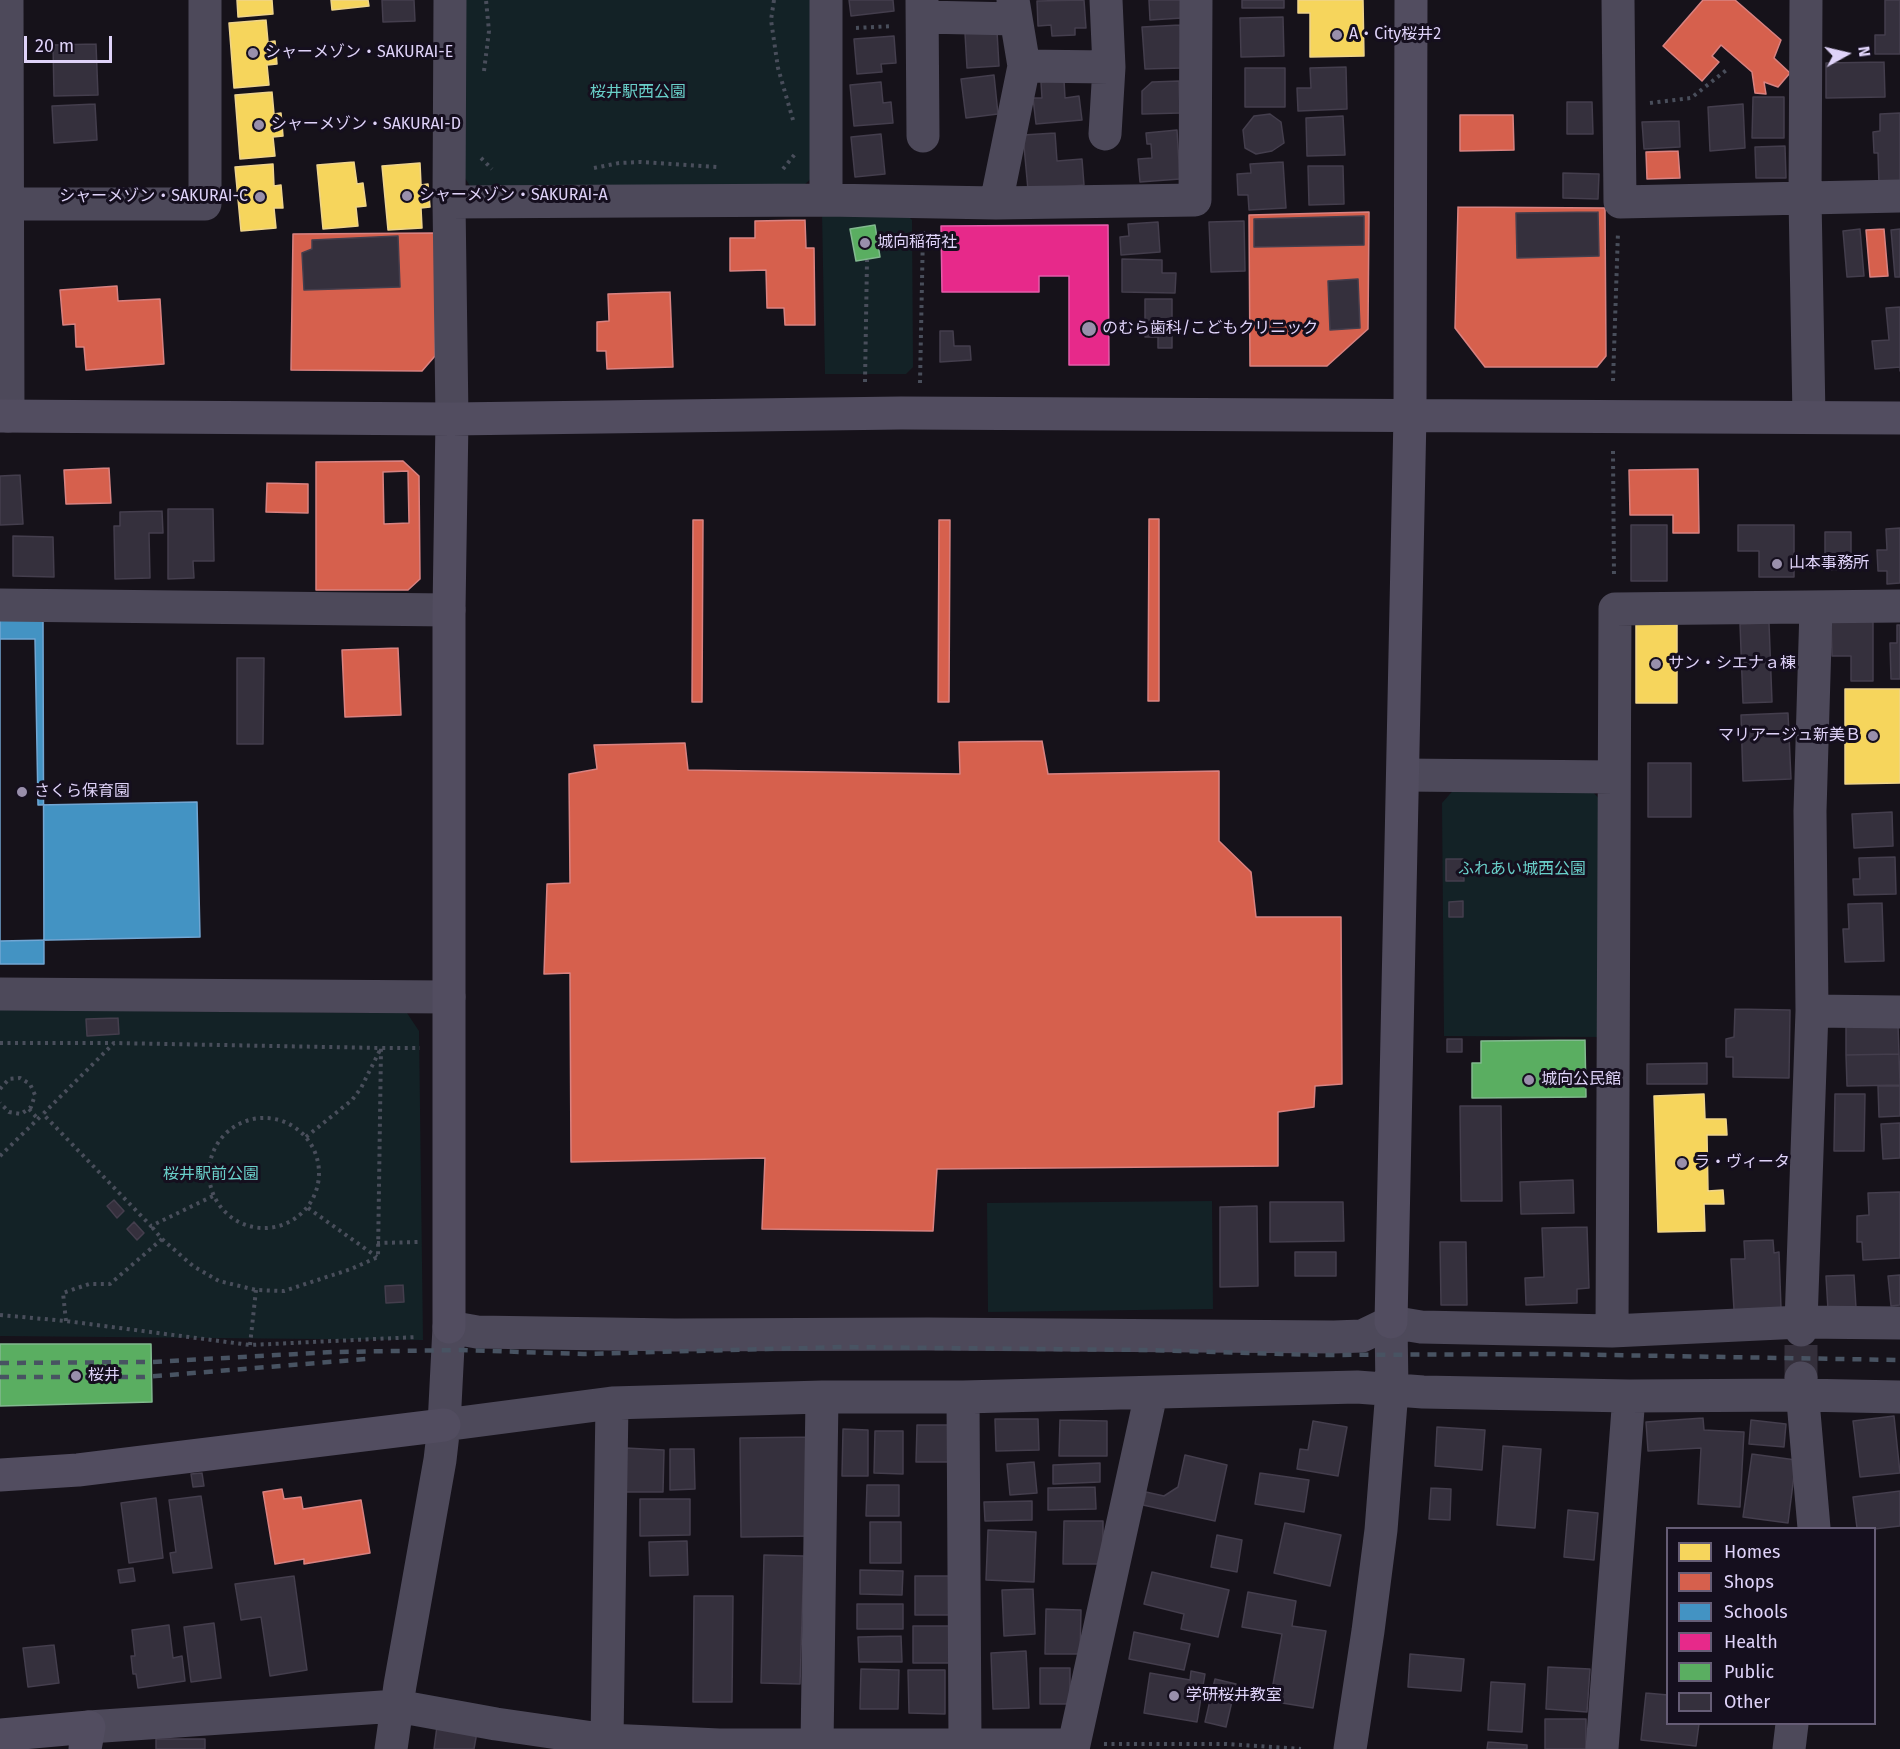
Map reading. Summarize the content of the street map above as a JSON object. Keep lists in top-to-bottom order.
{
  "parks": ["桜井駅西公園", "ふれあい城西公園", "桜井駅前公園"],
  "places": [
    "A・City桜井2",
    "シャーメゾン・SAKURAI-E",
    "シャーメゾン・SAKURAI-D",
    "シャーメゾン・SAKURAI-A",
    "シャーメゾン・SAKURAI-C",
    "城向稲荷社",
    "のむら歯科/こどもクリニック",
    "山本事務所",
    "サン・シエナａ棟",
    "マリアージュ新美Ｂ",
    "さくら保育園",
    "城向公民館",
    "ラ・ヴィータ",
    "桜井",
    "学研桜井教室"
  ],
  "legend": [
    "Homes",
    "Shops",
    "Schools",
    "Health",
    "Public",
    "Other"
  ],
  "scale_bar": "20 m",
  "north": "right"
}
